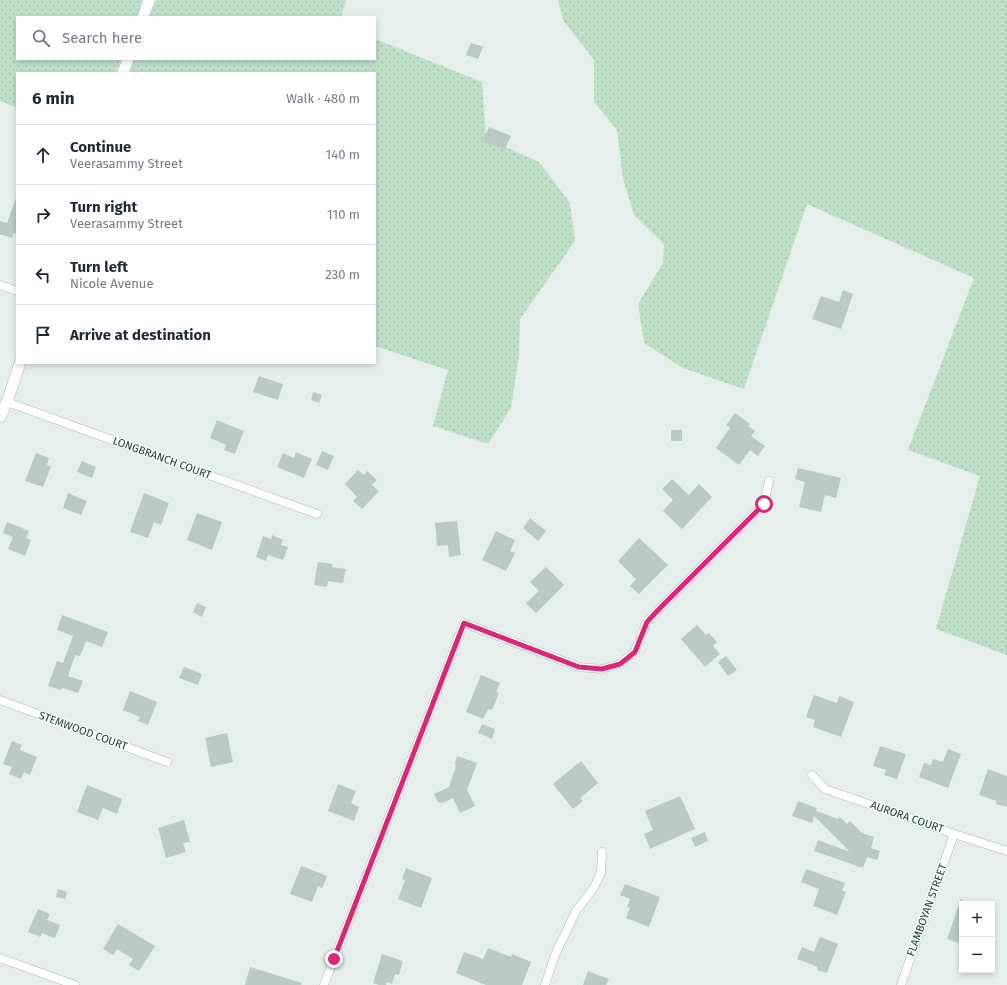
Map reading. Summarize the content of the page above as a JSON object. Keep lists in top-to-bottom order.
{
  "streets": {
    "street": [
      "LONGBRANCH COURT",
      "STEMWOOD COURT",
      "AURORA COURT",
      "FLAMBOYAN STREET"
    ]
  },
  "crossings": [
    ["AURORA COURT", "FLAMBOYAN STREET"]
  ],
  "page": {
    "search": "Search here",
    "heading": ["6 min", "Walk · 480 m"],
    "list": [
      ["Continue", "Veerasammy Street", "140 m"],
      ["Turn right", "Veerasammy Street", "110 m"],
      ["Turn left", "Nicole Avenue", "230 m"],
      "Arrive at destination"
    ],
    "map_buttons": ["+", "−"]
  }
}
